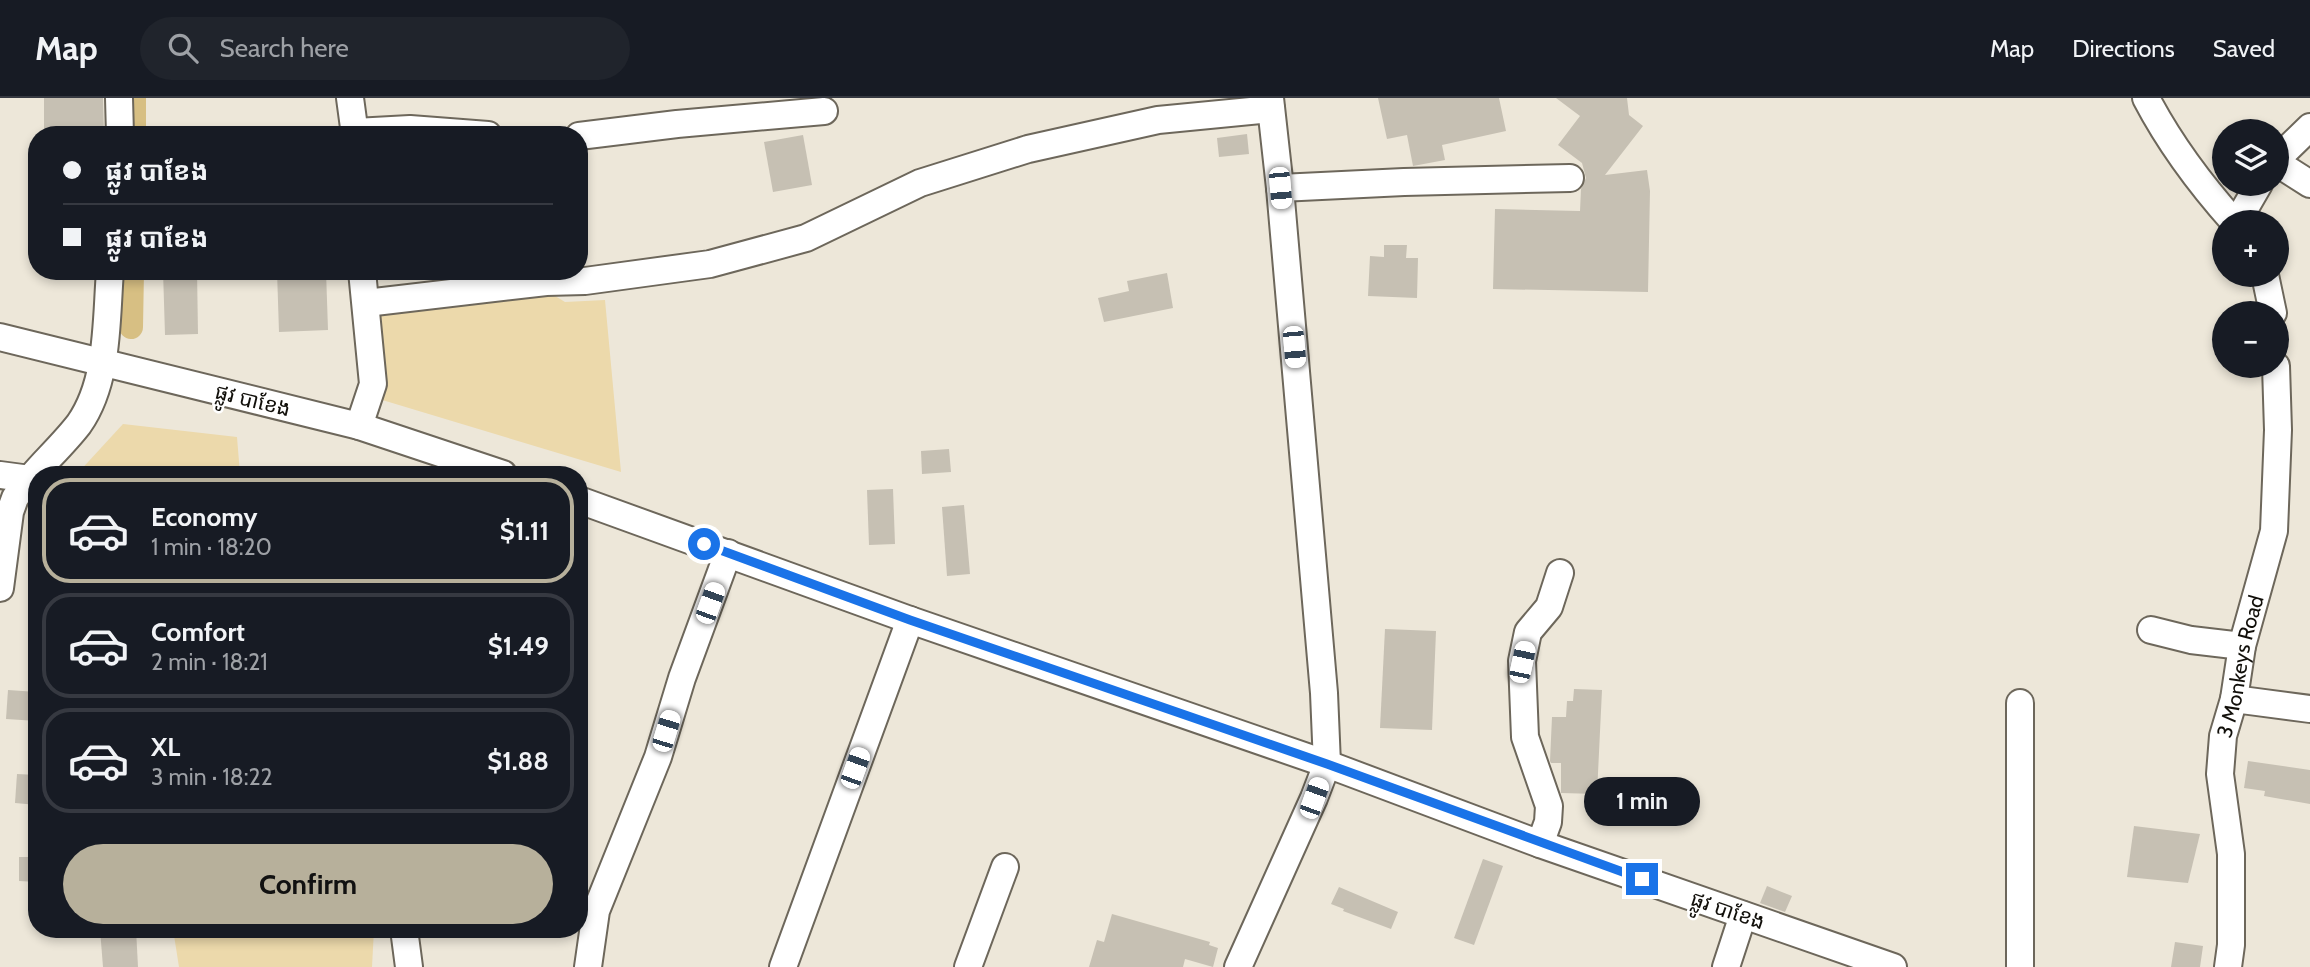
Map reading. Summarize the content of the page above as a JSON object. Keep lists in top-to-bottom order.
{
  "streets": {
    "street": ["ផ្លូវ បាខែង", "3 Monkeys Road"]
  },
  "page": {
    "header": "Map",
    "search": "Search here",
    "nav": ["Map", "Directions", "Saved"],
    "map_buttons": ["+", "−"],
    "banner": ["ផ្លូវ បាខែង", "ផ្លូវ បាខែង"],
    "list": [
      {
        "name": "Economy",
        "note": "1 min · 18:20",
        "value": "$1.11"
      },
      {
        "name": "Comfort",
        "note": "2 min · 18:21",
        "value": "$1.49"
      },
      {
        "name": "XL",
        "note": "3 min · 18:22",
        "value": "$1.88"
      }
    ],
    "bubble": "1 min",
    "buttons": "Confirm"
  }
}
